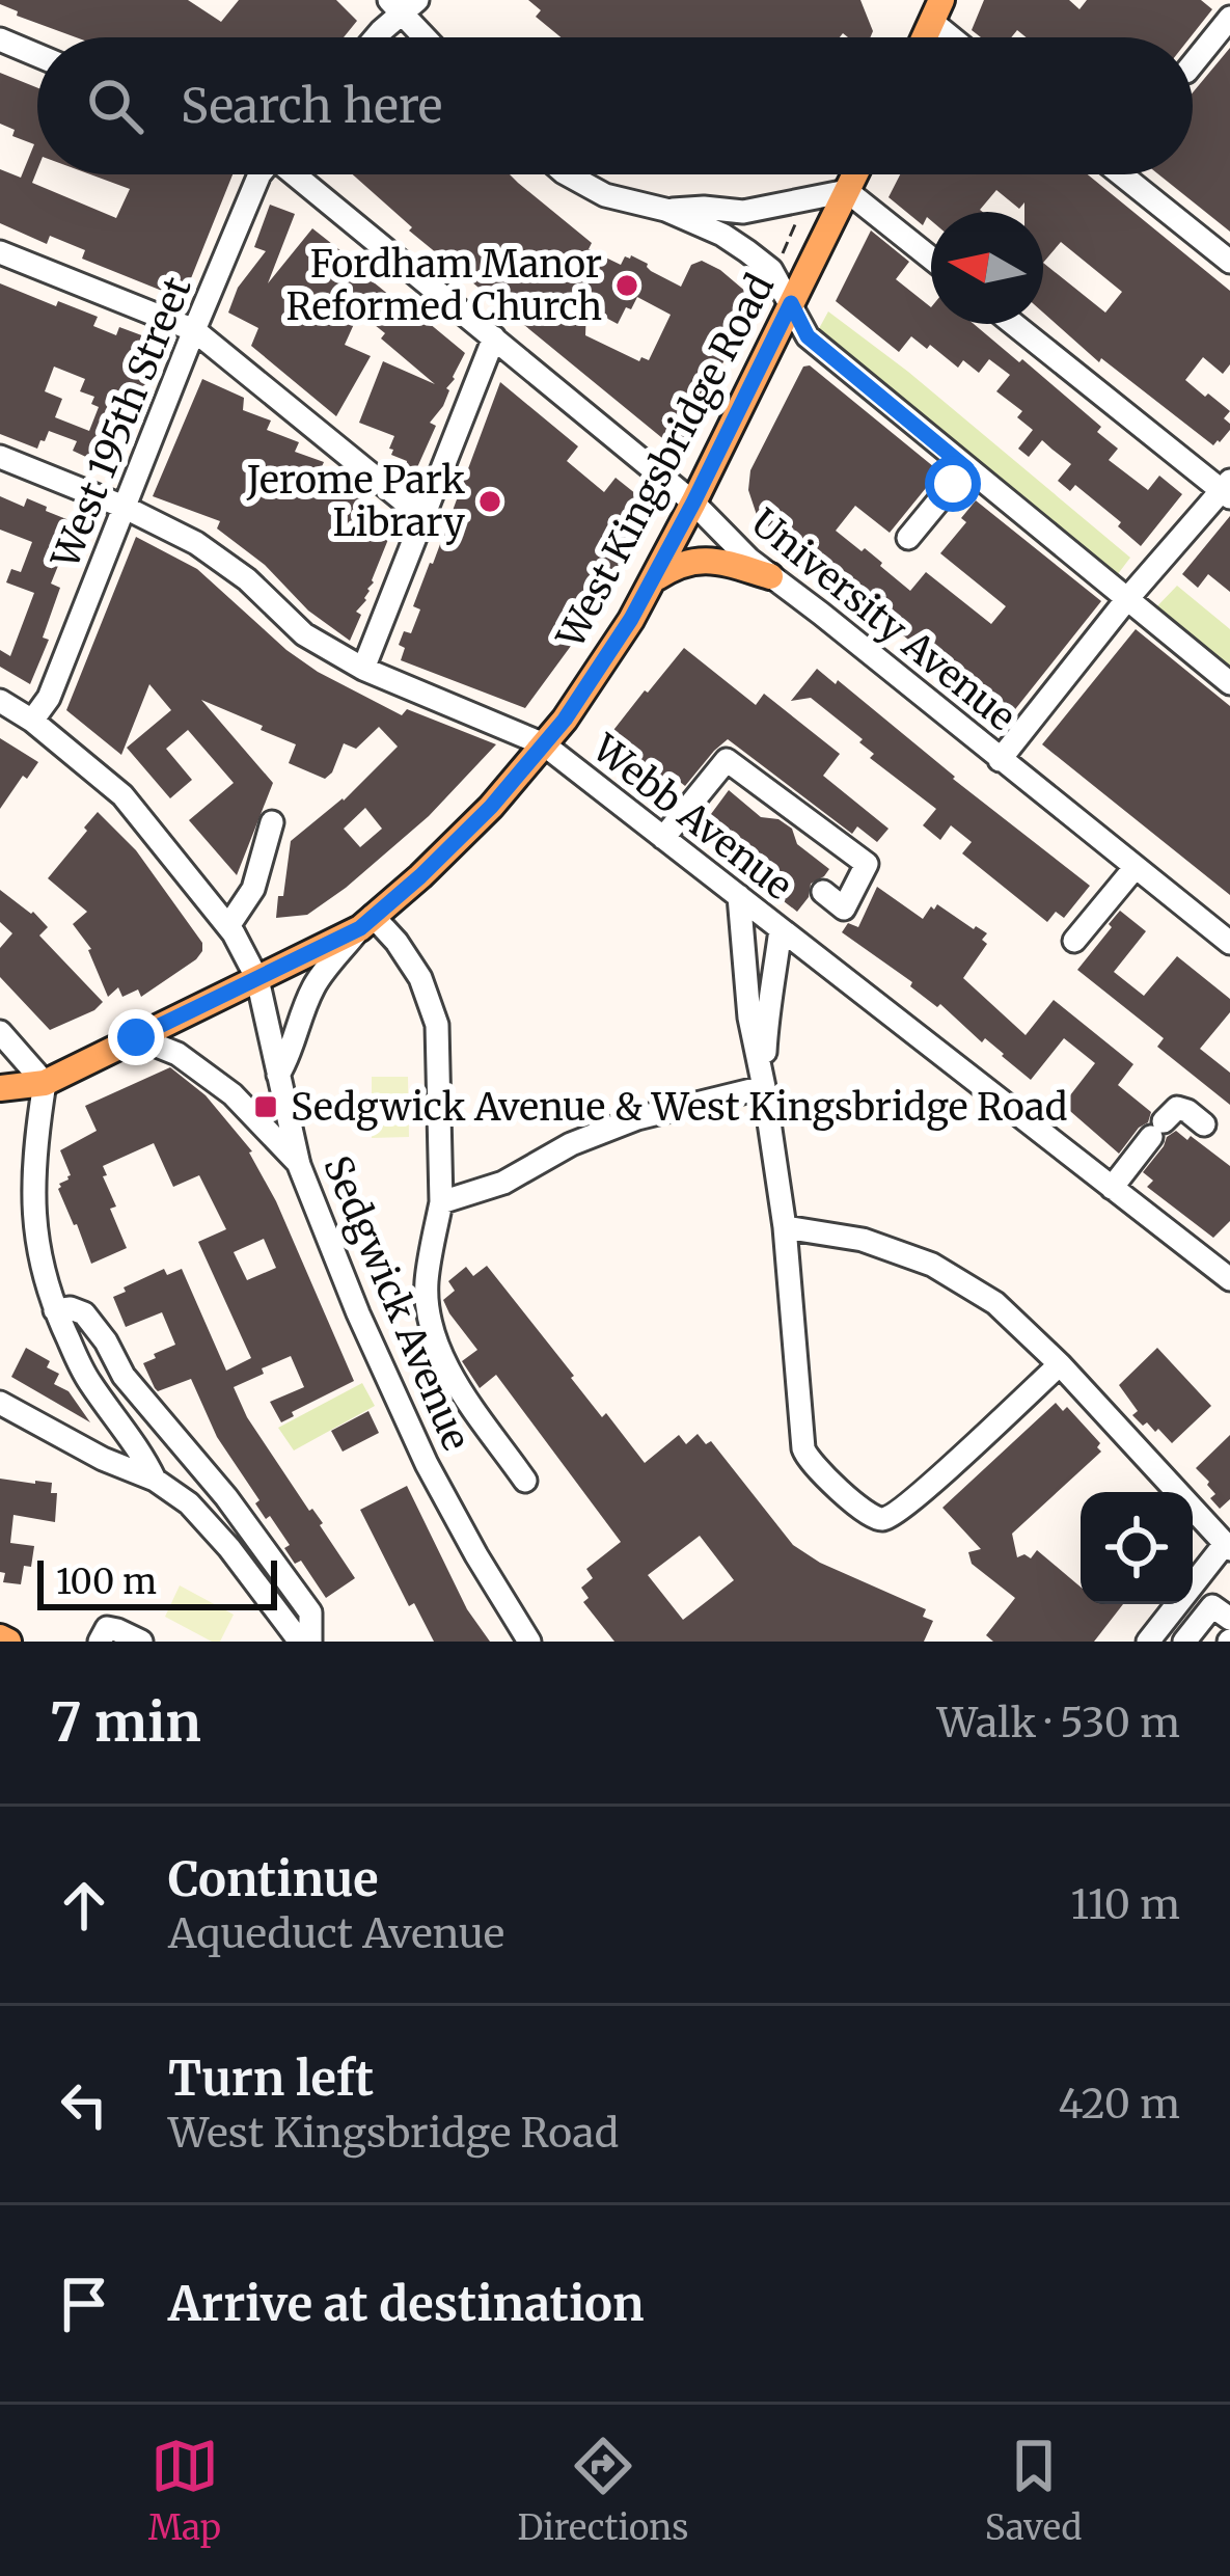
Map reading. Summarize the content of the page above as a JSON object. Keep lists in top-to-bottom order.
{
  "streets": {
    "main road": ["West Kingsbridge Road"],
    "street": [
      "West 195th Street",
      "University Avenue",
      "Webb Avenue",
      "Sedgwick Avenue"
    ]
  },
  "crossings": [
    ["West 195th Street", "Webb Avenue"],
    ["West 195th Street", "Sedgwick Avenue"],
    ["West Kingsbridge Road", "University Avenue"],
    ["West Kingsbridge Road", "Webb Avenue"],
    ["West Kingsbridge Road", "Sedgwick Avenue"]
  ],
  "places": {
    "other": ["Fordham Manor Reformed Church", "Jerome Park Library"],
    "transit": ["Sedgwick Avenue & West Kingsbridge Road"]
  },
  "scale_bar": "100 m",
  "north": "left",
  "page": {
    "search": "Search here",
    "scale": "100 m",
    "heading": ["7 min", "Walk · 530 m"],
    "list": [
      ["Continue", "Aqueduct Avenue", "110 m"],
      ["Turn left", "West Kingsbridge Road", "420 m"],
      "Arrive at destination"
    ],
    "nav": ["Map", "Directions", "Saved"]
  }
}
